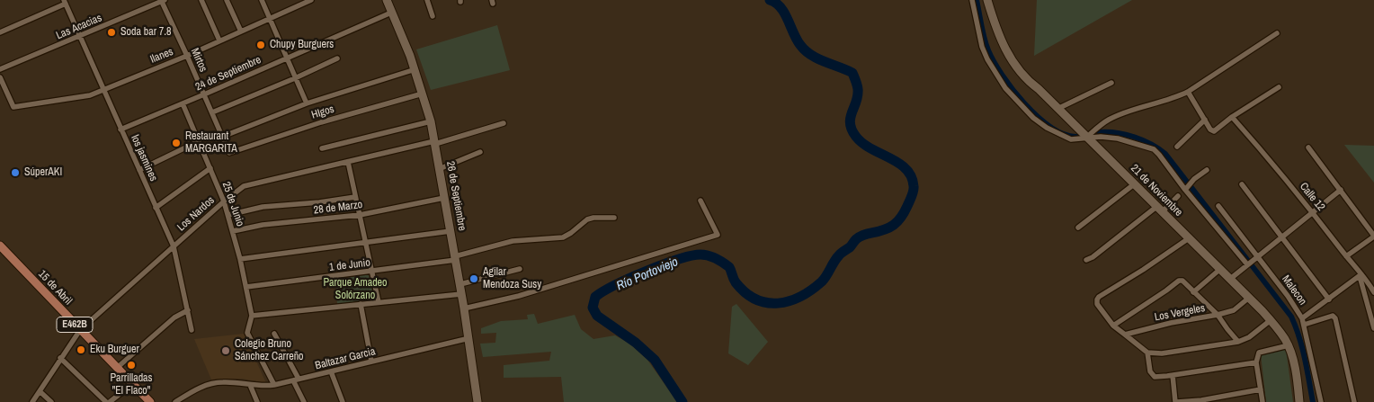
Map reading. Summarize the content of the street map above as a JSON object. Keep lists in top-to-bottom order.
{
  "streets": {
    "main road": ["15 de Abril", "E462B"],
    "street": [
      "Las Acacias",
      "Ilanes",
      "Mirtos",
      "24 de Septiembre",
      "HIgos",
      "los jasmines",
      "21 de Noviembre",
      "26 de Septiembre",
      "Calle 12",
      "25 de Junio",
      "28 de Marzo",
      "Los Nardos",
      "1 de Junio",
      "Malecon",
      "Los Vergeles",
      "Baltazar Garcia"
    ]
  },
  "crossings": [
    ["Las Acacias", "Mirtos"],
    ["Las Acacias", "los jasmines"],
    ["Ilanes", "Mirtos"],
    ["Ilanes", "los jasmines"],
    ["Mirtos", "24 de Septiembre"],
    ["Mirtos", "HIgos"],
    ["24 de Septiembre", "los jasmines"],
    ["24 de Septiembre", "26 de Septiembre"],
    ["24 de Septiembre", "25 de Junio"],
    ["HIgos", "26 de Septiembre"],
    ["los jasmines", "Los Nardos"],
    ["21 de Noviembre", "Los Vergeles"],
    ["26 de Septiembre", "28 de Marzo"],
    ["26 de Septiembre", "Los Nardos"],
    ["26 de Septiembre", "1 de Junio"],
    ["26 de Septiembre", "Baltazar Garcia"],
    ["25 de Junio", "28 de Marzo"],
    ["25 de Junio", "Los Nardos"],
    ["25 de Junio", "1 de Junio"],
    ["25 de Junio", "Baltazar Garcia"],
    ["Los Nardos", "15 de Abril"]
  ],
  "water": ["Río Portoviejo"],
  "parks": ["Parque Amadeo Solórzano"],
  "places": [
    "Soda bar 7.8",
    "Chupy Burguers",
    "Restaurant MARGARITA",
    "SúperAKI",
    "Agilar Mendoza Susy",
    "Eku Burguer",
    "Colegio Bruno Sánchez Carreño",
    "Parrilladas \"El Flaco\""
  ]
}
